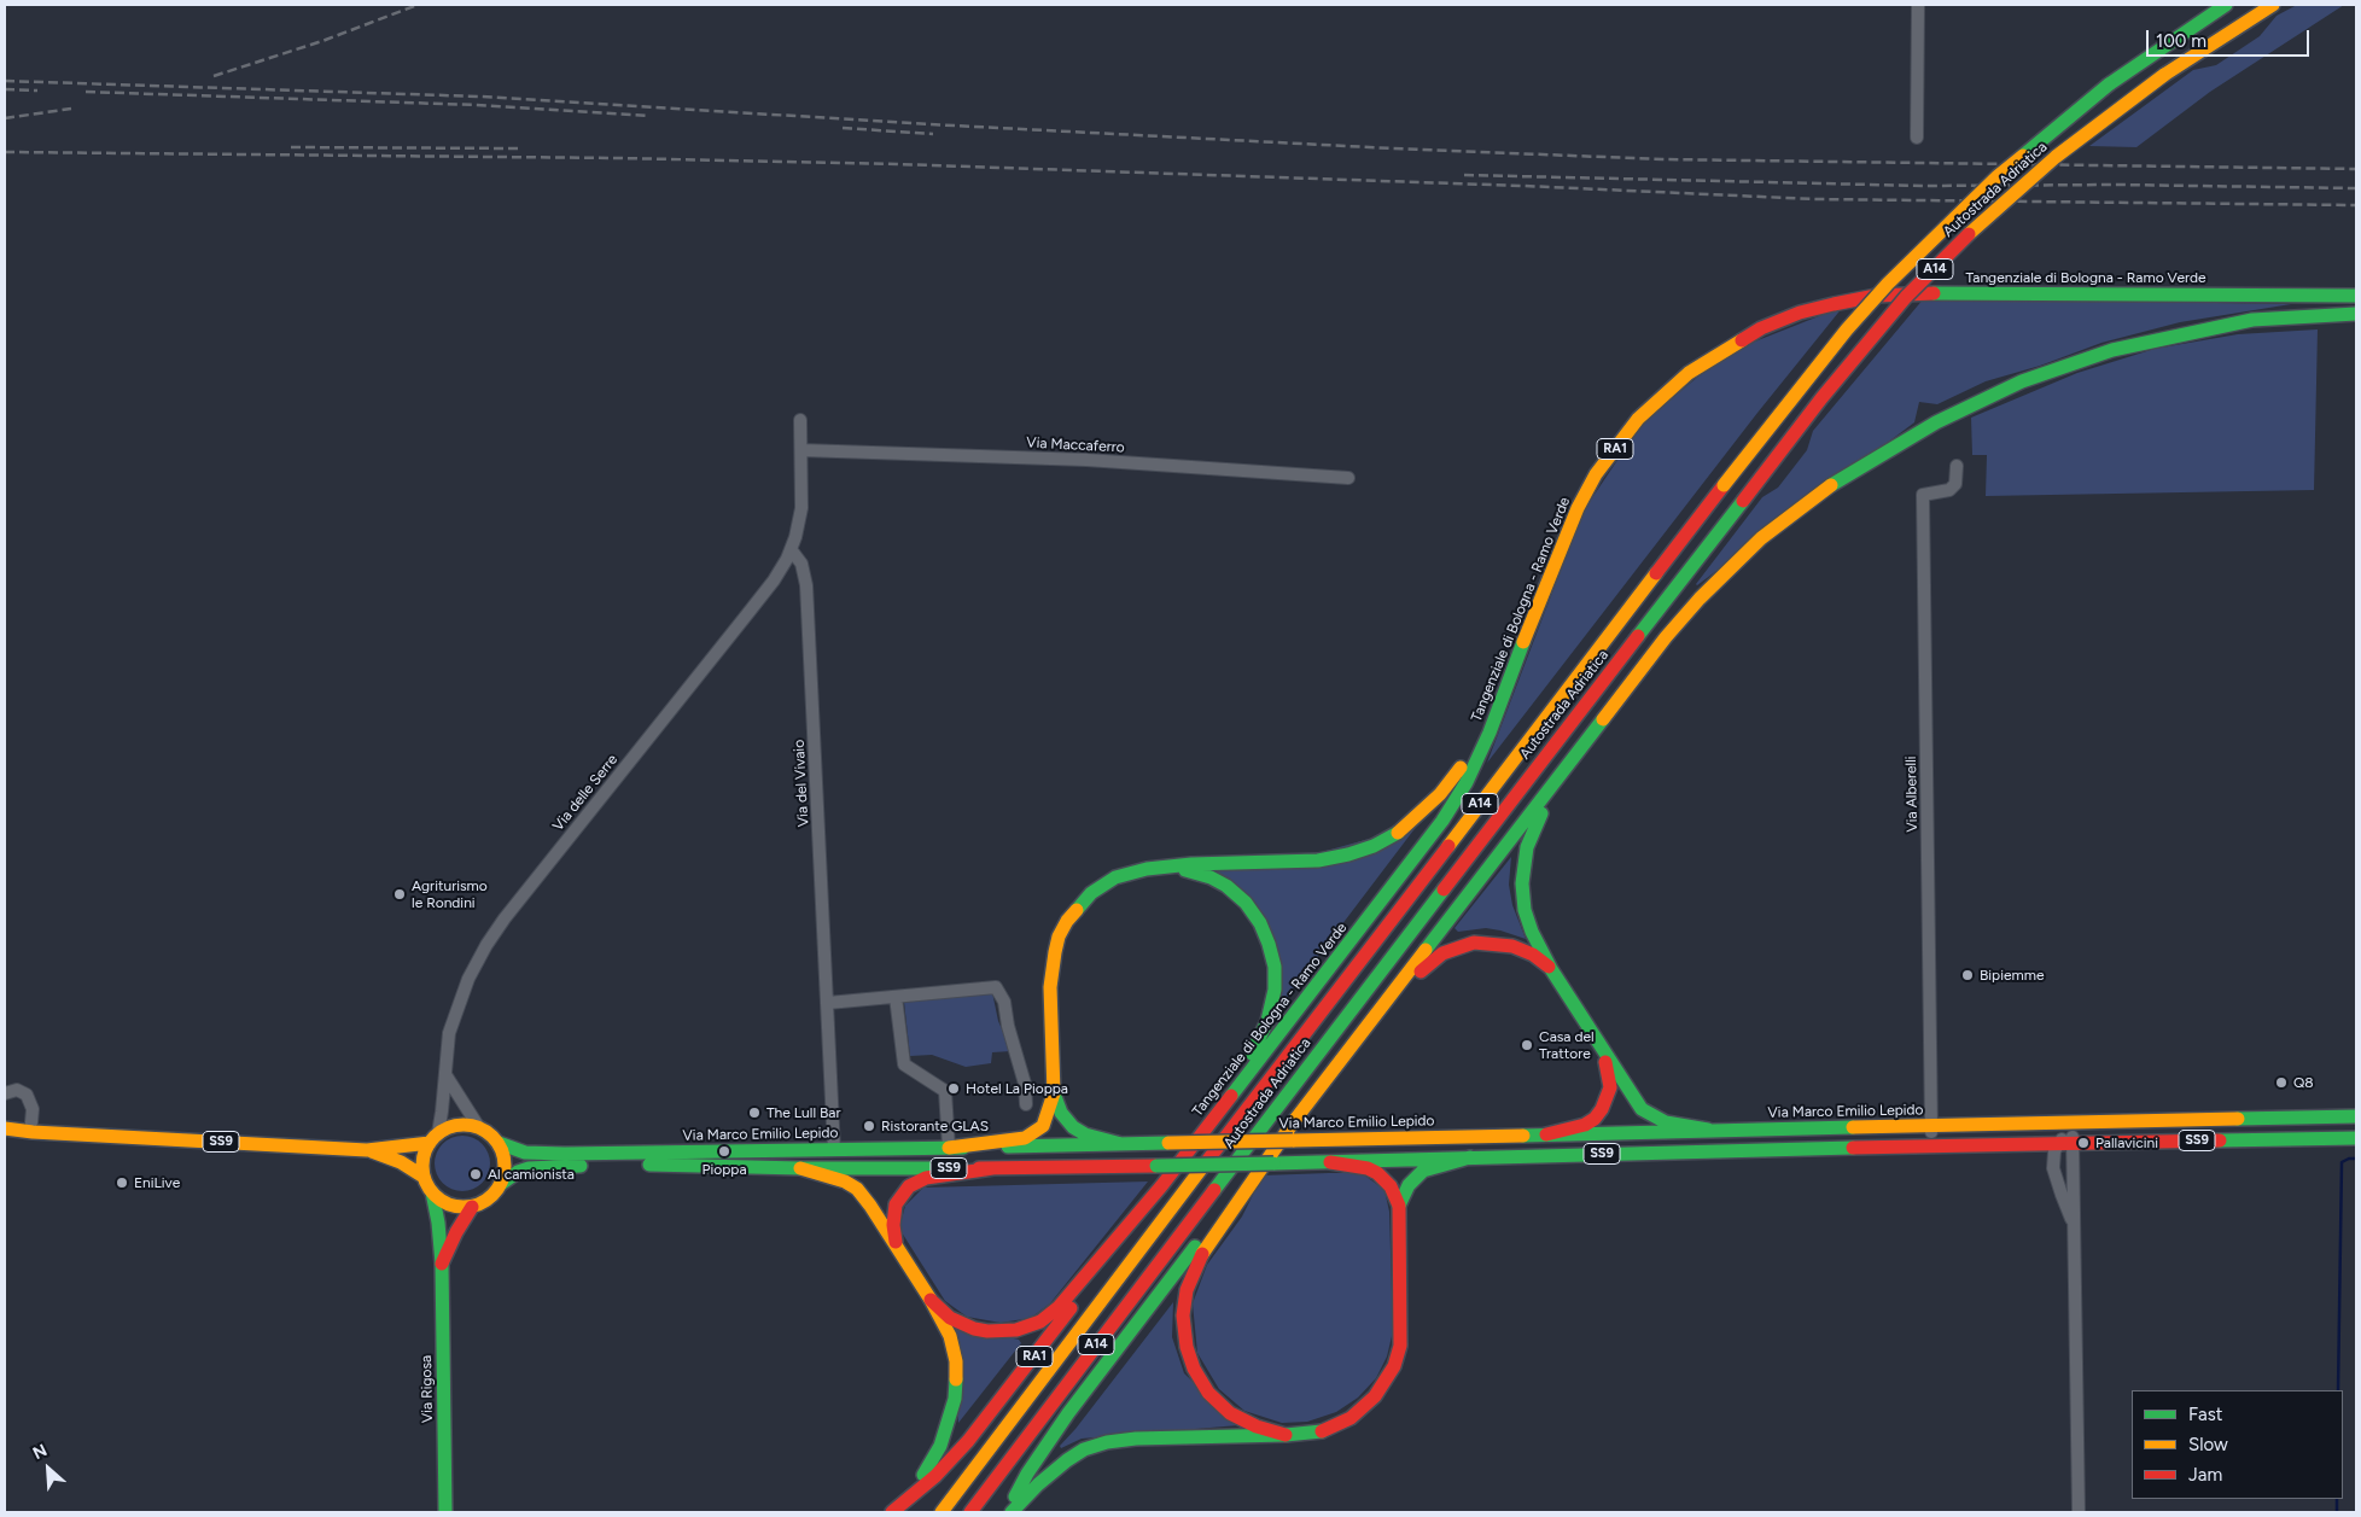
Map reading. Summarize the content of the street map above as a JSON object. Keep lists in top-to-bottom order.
{
  "streets": {
    "main road": [
      "Autostrada Adriatica",
      "A14",
      "Tangenziale di Bologna - Ramo Verde",
      "RA1",
      "Via Marco Emilio Lepido",
      "SS9",
      "Via Rigosa"
    ],
    "street": [
      "Via Maccaferro",
      "Via del Vivaio",
      "Via delle Serre",
      "Via Alberelli"
    ]
  },
  "crossings": [
    ["Tangenziale di Bologna - Ramo Verde", "RA1"],
    ["Via del Vivaio", "Via delle Serre"],
    ["Via del Vivaio", "Via Marco Emilio Lepido"],
    ["Via delle Serre", "Via Marco Emilio Lepido"],
    ["Via delle Serre", "SS9"],
    ["Via delle Serre", "Via Rigosa"],
    ["Via Alberelli", "Via Marco Emilio Lepido"],
    ["Via Marco Emilio Lepido", "SS9"],
    ["Via Marco Emilio Lepido", "Via Rigosa"],
    ["SS9", "Via Rigosa"]
  ],
  "places": [
    "Agriturismo le Rondini",
    "Bipiemme",
    "Casa del Trattore",
    "Q8",
    "Hotel La Pioppa",
    "The Lull Bar",
    "Ristorante GLAS",
    "Pallavicini",
    "Pioppa",
    "Al camionista",
    "EniLive"
  ],
  "legend": ["Fast", "Slow", "Jam"],
  "scale_bar": "100 m",
  "north": "top left"
}
